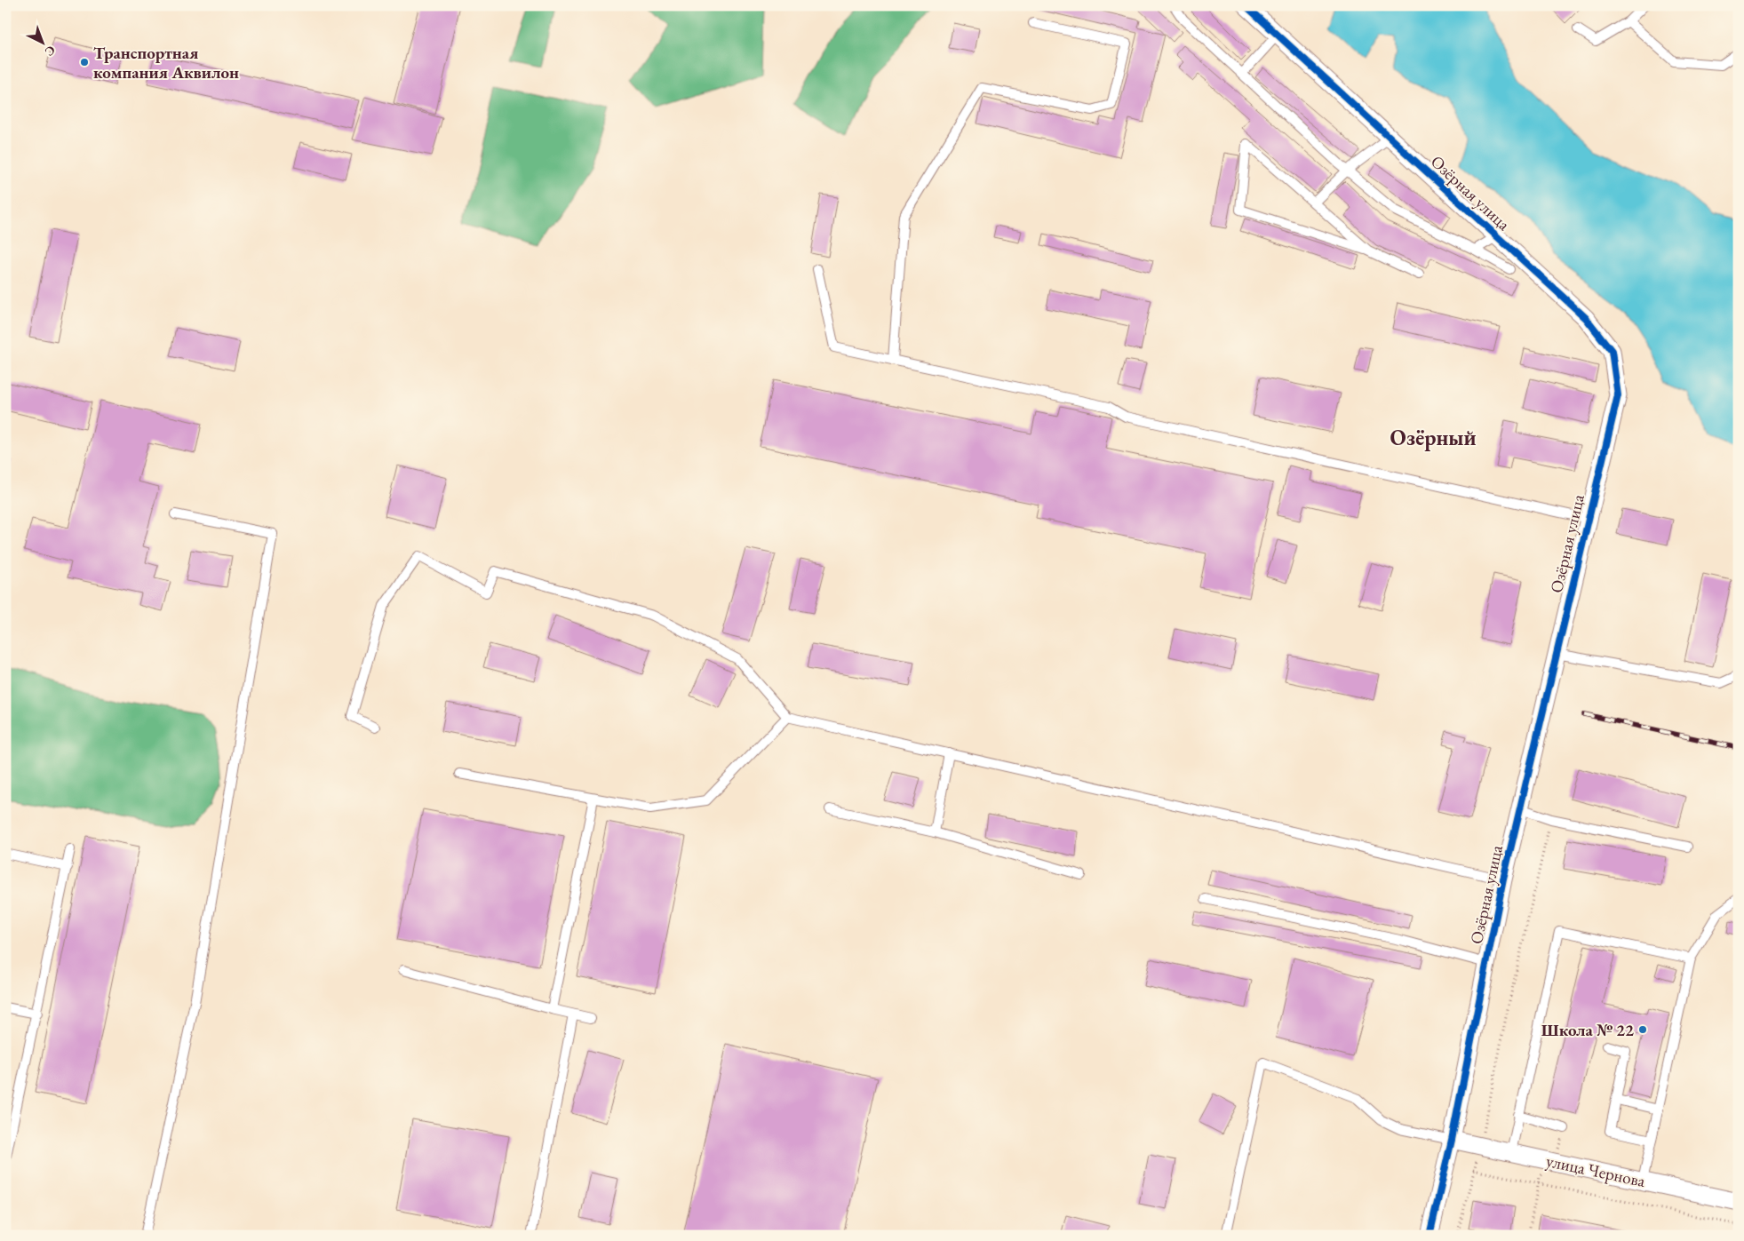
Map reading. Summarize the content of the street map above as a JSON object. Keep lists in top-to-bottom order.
{
  "streets": {
    "street": ["Озёрная улица", "улица Чернова"]
  },
  "crossings": [
    ["Озёрная улица", "улица Чернова"]
  ],
  "districts": ["Озёрный"],
  "places": ["Транспортная компания Аквилон", "Школа № 22"],
  "north": "bottom right"
}
